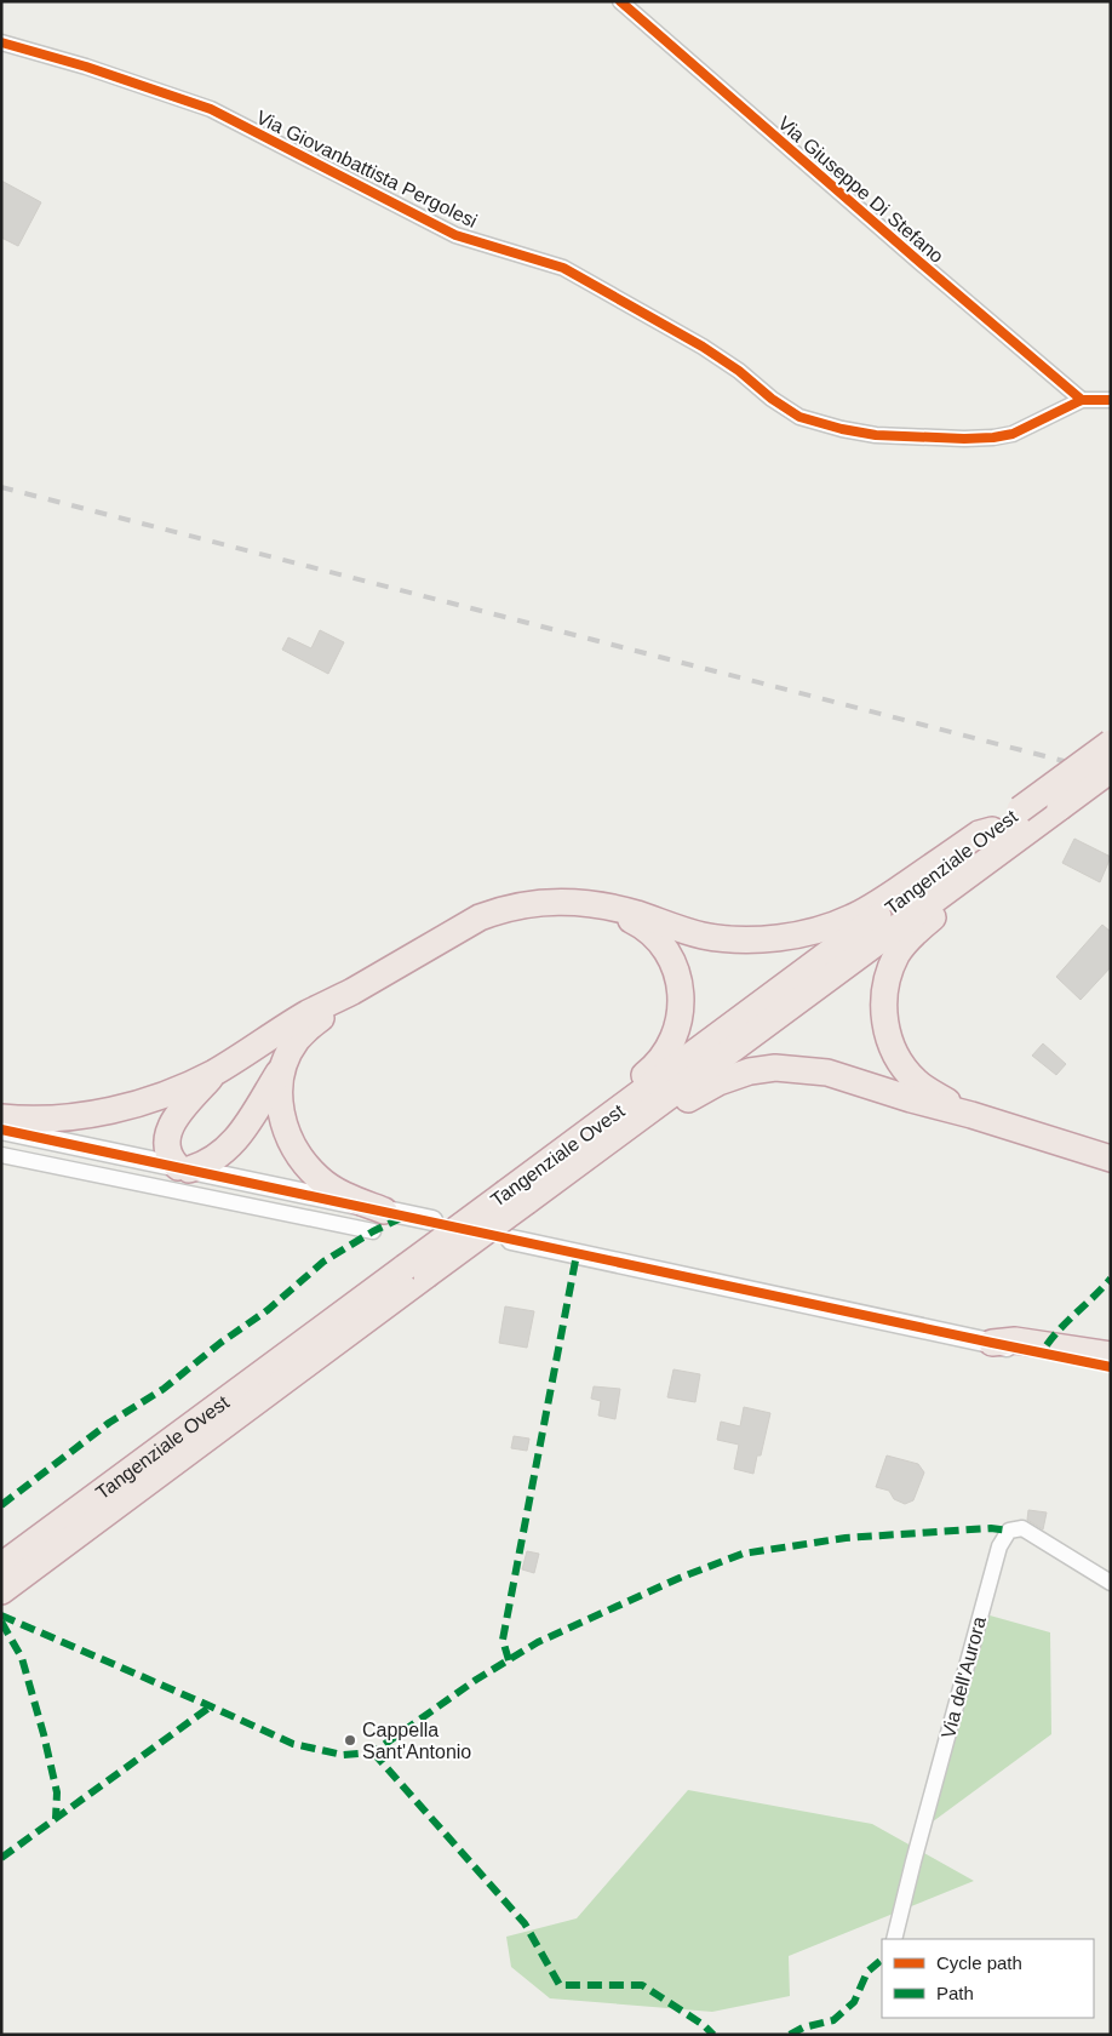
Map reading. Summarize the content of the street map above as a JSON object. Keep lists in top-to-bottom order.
{
  "streets": {
    "highway": ["Tangenziale Ovest"],
    "street": ["Via Giovanbattista Pergolesi", "Via Giuseppe Di Stefano", "Via dell'Aurora"]
  },
  "crossings": [
    ["Via Giovanbattista Pergolesi", "Via Giuseppe Di Stefano"]
  ],
  "places": ["Cappella Sant'Antonio"],
  "legend": ["Cycle path", "Path"]
}
